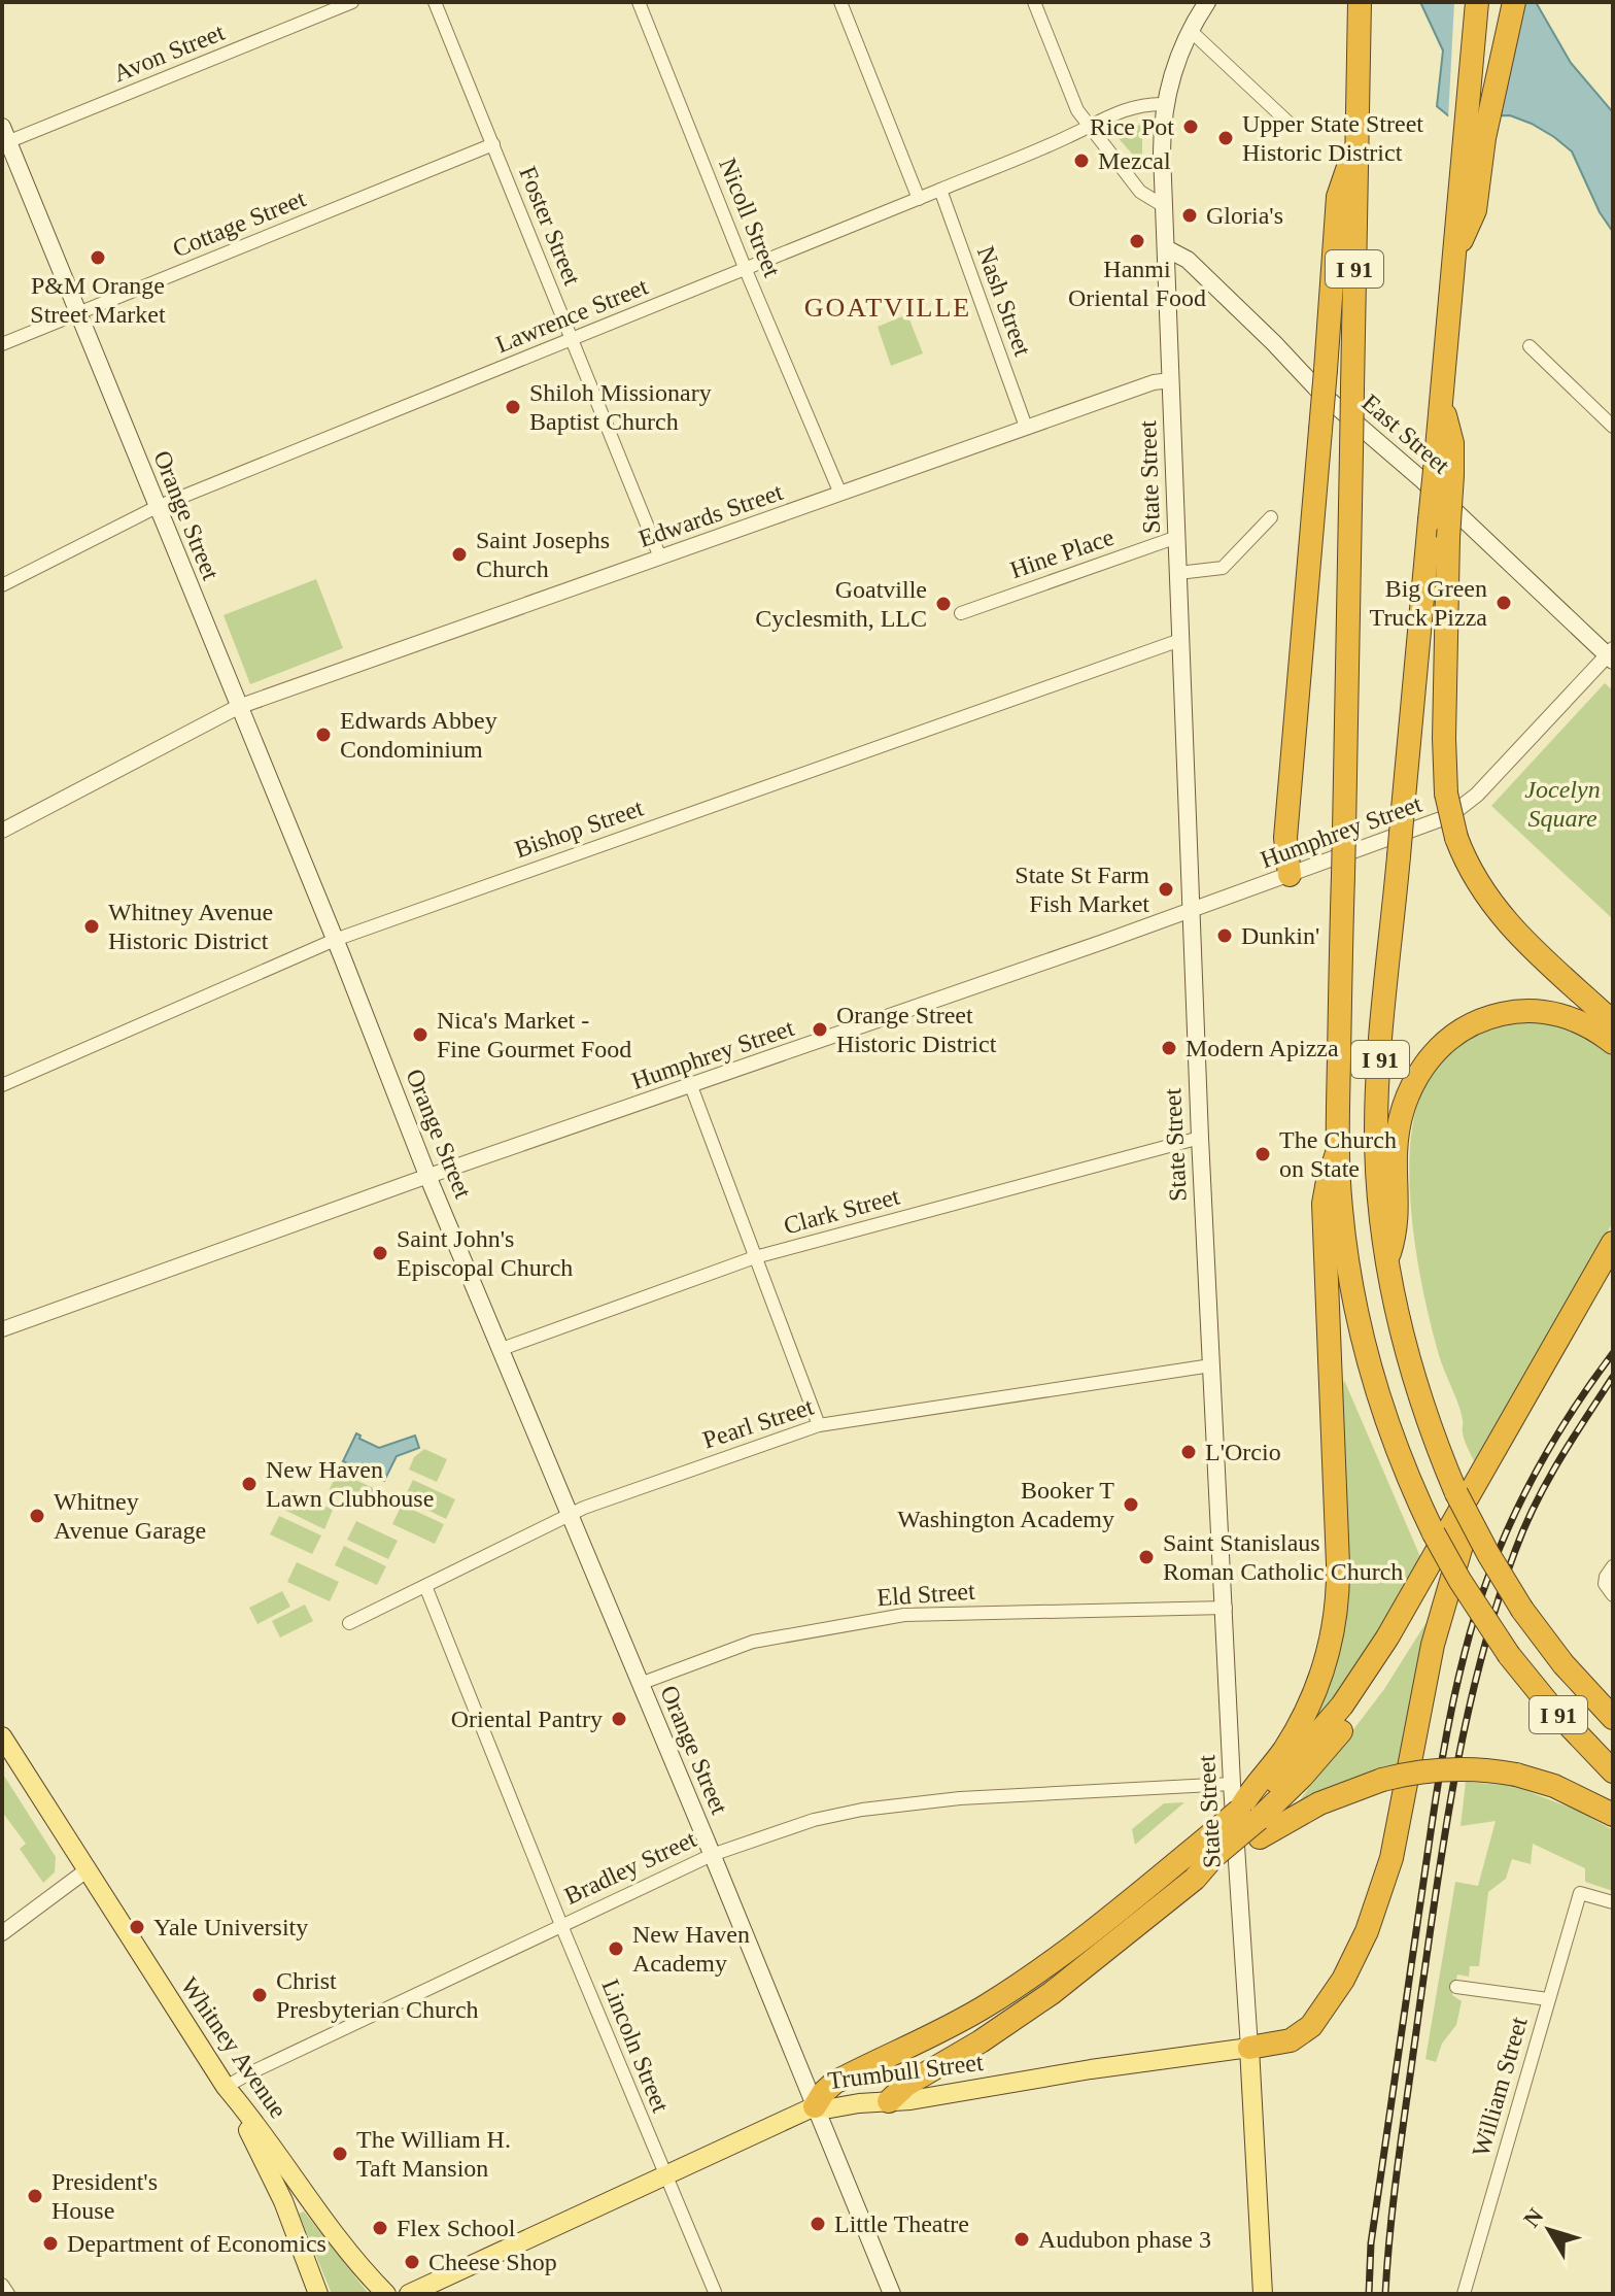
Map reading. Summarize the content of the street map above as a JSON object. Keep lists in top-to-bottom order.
{
  "streets": {
    "highway": ["I 91"],
    "main road": [
      "East Street",
      "State Street",
      "Orange Street",
      "Whitney Avenue",
      "Trumbull Street"
    ],
    "street": [
      "Avon Street",
      "Nicoll Street",
      "Cottage Street",
      "Foster Street",
      "Nash Street",
      "Lawrence Street",
      "Edwards Street",
      "Hine Place",
      "Bishop Street",
      "Humphrey Street",
      "Clark Street",
      "Pearl Street",
      "Eld Street",
      "Bradley Street",
      "Lincoln Street",
      "William Street"
    ]
  },
  "crossings": [
    ["Avon Street", "Orange Street"],
    ["Nicoll Street", "Lawrence Street"],
    ["Nicoll Street", "Edwards Street"],
    ["Cottage Street", "Foster Street"],
    ["Cottage Street", "Orange Street"],
    ["Foster Street", "Lawrence Street"],
    ["Foster Street", "Edwards Street"],
    ["Nash Street", "Lawrence Street"],
    ["Nash Street", "Edwards Street"],
    ["Lawrence Street", "State Street"],
    ["Lawrence Street", "Orange Street"],
    ["East Street", "State Street"],
    ["East Street", "Humphrey Street"],
    ["State Street", "Edwards Street"],
    ["State Street", "Hine Place"],
    ["State Street", "Bishop Street"],
    ["State Street", "Humphrey Street"],
    ["State Street", "Clark Street"],
    ["State Street", "Pearl Street"],
    ["State Street", "Eld Street"],
    ["State Street", "Bradley Street"],
    ["State Street", "Trumbull Street"],
    ["Orange Street", "Edwards Street"],
    ["Orange Street", "Bishop Street"],
    ["Orange Street", "Humphrey Street"],
    ["Orange Street", "Clark Street"],
    ["Orange Street", "Pearl Street"],
    ["Orange Street", "Eld Street"],
    ["Orange Street", "Bradley Street"],
    ["Orange Street", "Trumbull Street"],
    ["Pearl Street", "Lincoln Street"],
    ["Bradley Street", "Lincoln Street"],
    ["Bradley Street", "Whitney Avenue"],
    ["Lincoln Street", "Trumbull Street"]
  ],
  "districts": ["GOATVILLE"],
  "parks": ["Jocelyn Square"],
  "places": [
    "Rice Pot",
    "Upper State Street Historic District",
    "Mezcal",
    "Gloria's",
    "Hanmi Oriental Food",
    "P&M Orange Street Market",
    "Shiloh Missionary Baptist Church",
    "Saint Josephs Church",
    "Big Green Truck Pizza",
    "Goatville Cyclesmith, LLC",
    "Edwards Abbey Condominium",
    "State St Farm Fish Market",
    "Whitney Avenue Historic District",
    "Dunkin'",
    "Orange Street Historic District",
    "Nica's Market - Fine Gourmet Food",
    "Modern Apizza",
    "The Church on State",
    "Saint John's Episcopal Church",
    "L'Orcio",
    "New Haven Lawn Clubhouse",
    "Booker T Washington Academy",
    "Whitney Avenue Garage",
    "Saint Stanislaus Roman Catholic Church",
    "Oriental Pantry",
    "Yale University",
    "New Haven Academy",
    "Christ Presbyterian Church",
    "The William H. Taft Mansion",
    "President's House",
    "Little Theatre",
    "Flex School",
    "Audubon phase 3",
    "Department of Economics",
    "Cheese Shop"
  ],
  "north": "top left"
}
